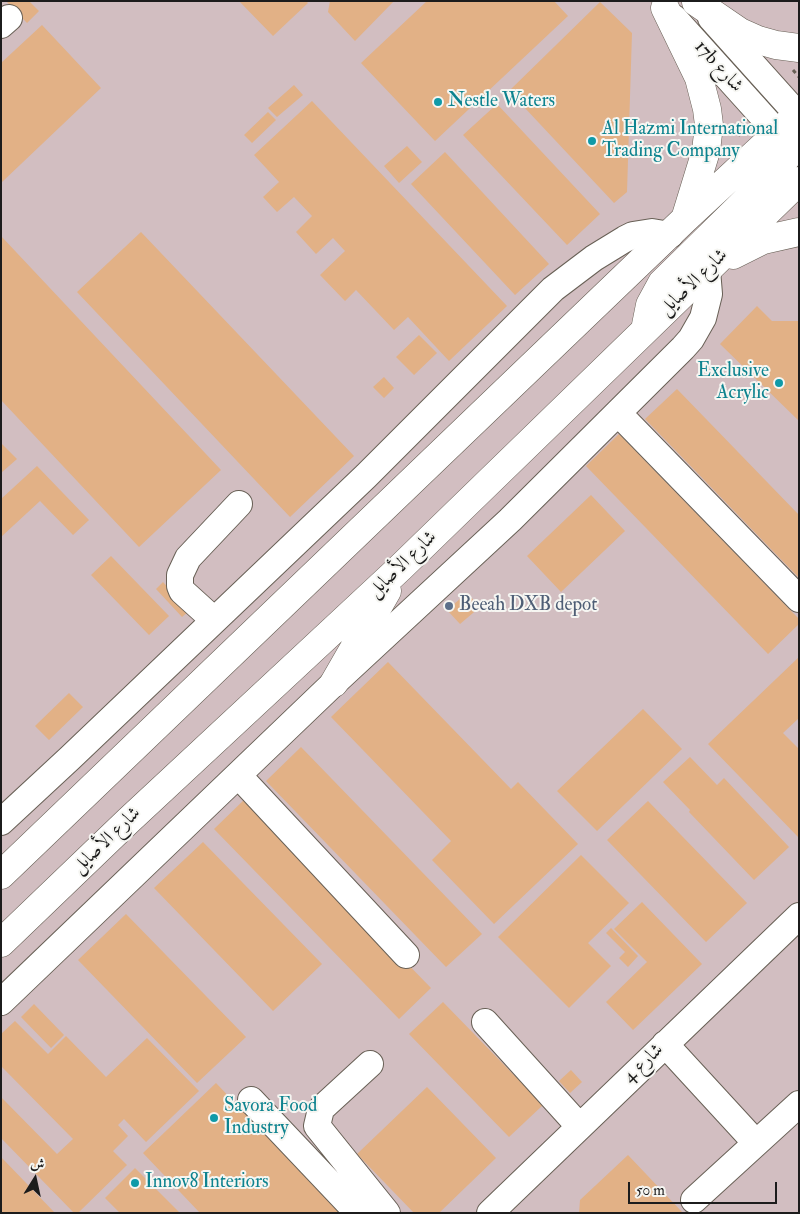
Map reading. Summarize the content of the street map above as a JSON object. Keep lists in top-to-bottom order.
{
  "streets": {
    "main road": ["شارع الأصايل"],
    "street": ["17b شارع", "شارع 4"]
  },
  "places": [
    "Nestle Waters",
    "Al Hazmi International Trading Company",
    "Exclusive Acrylic",
    "Beeah DXB depot",
    "Savora Food Industry",
    "Innov8 Interiors"
  ],
  "scale_bar": "50 m",
  "north": "top"
}
